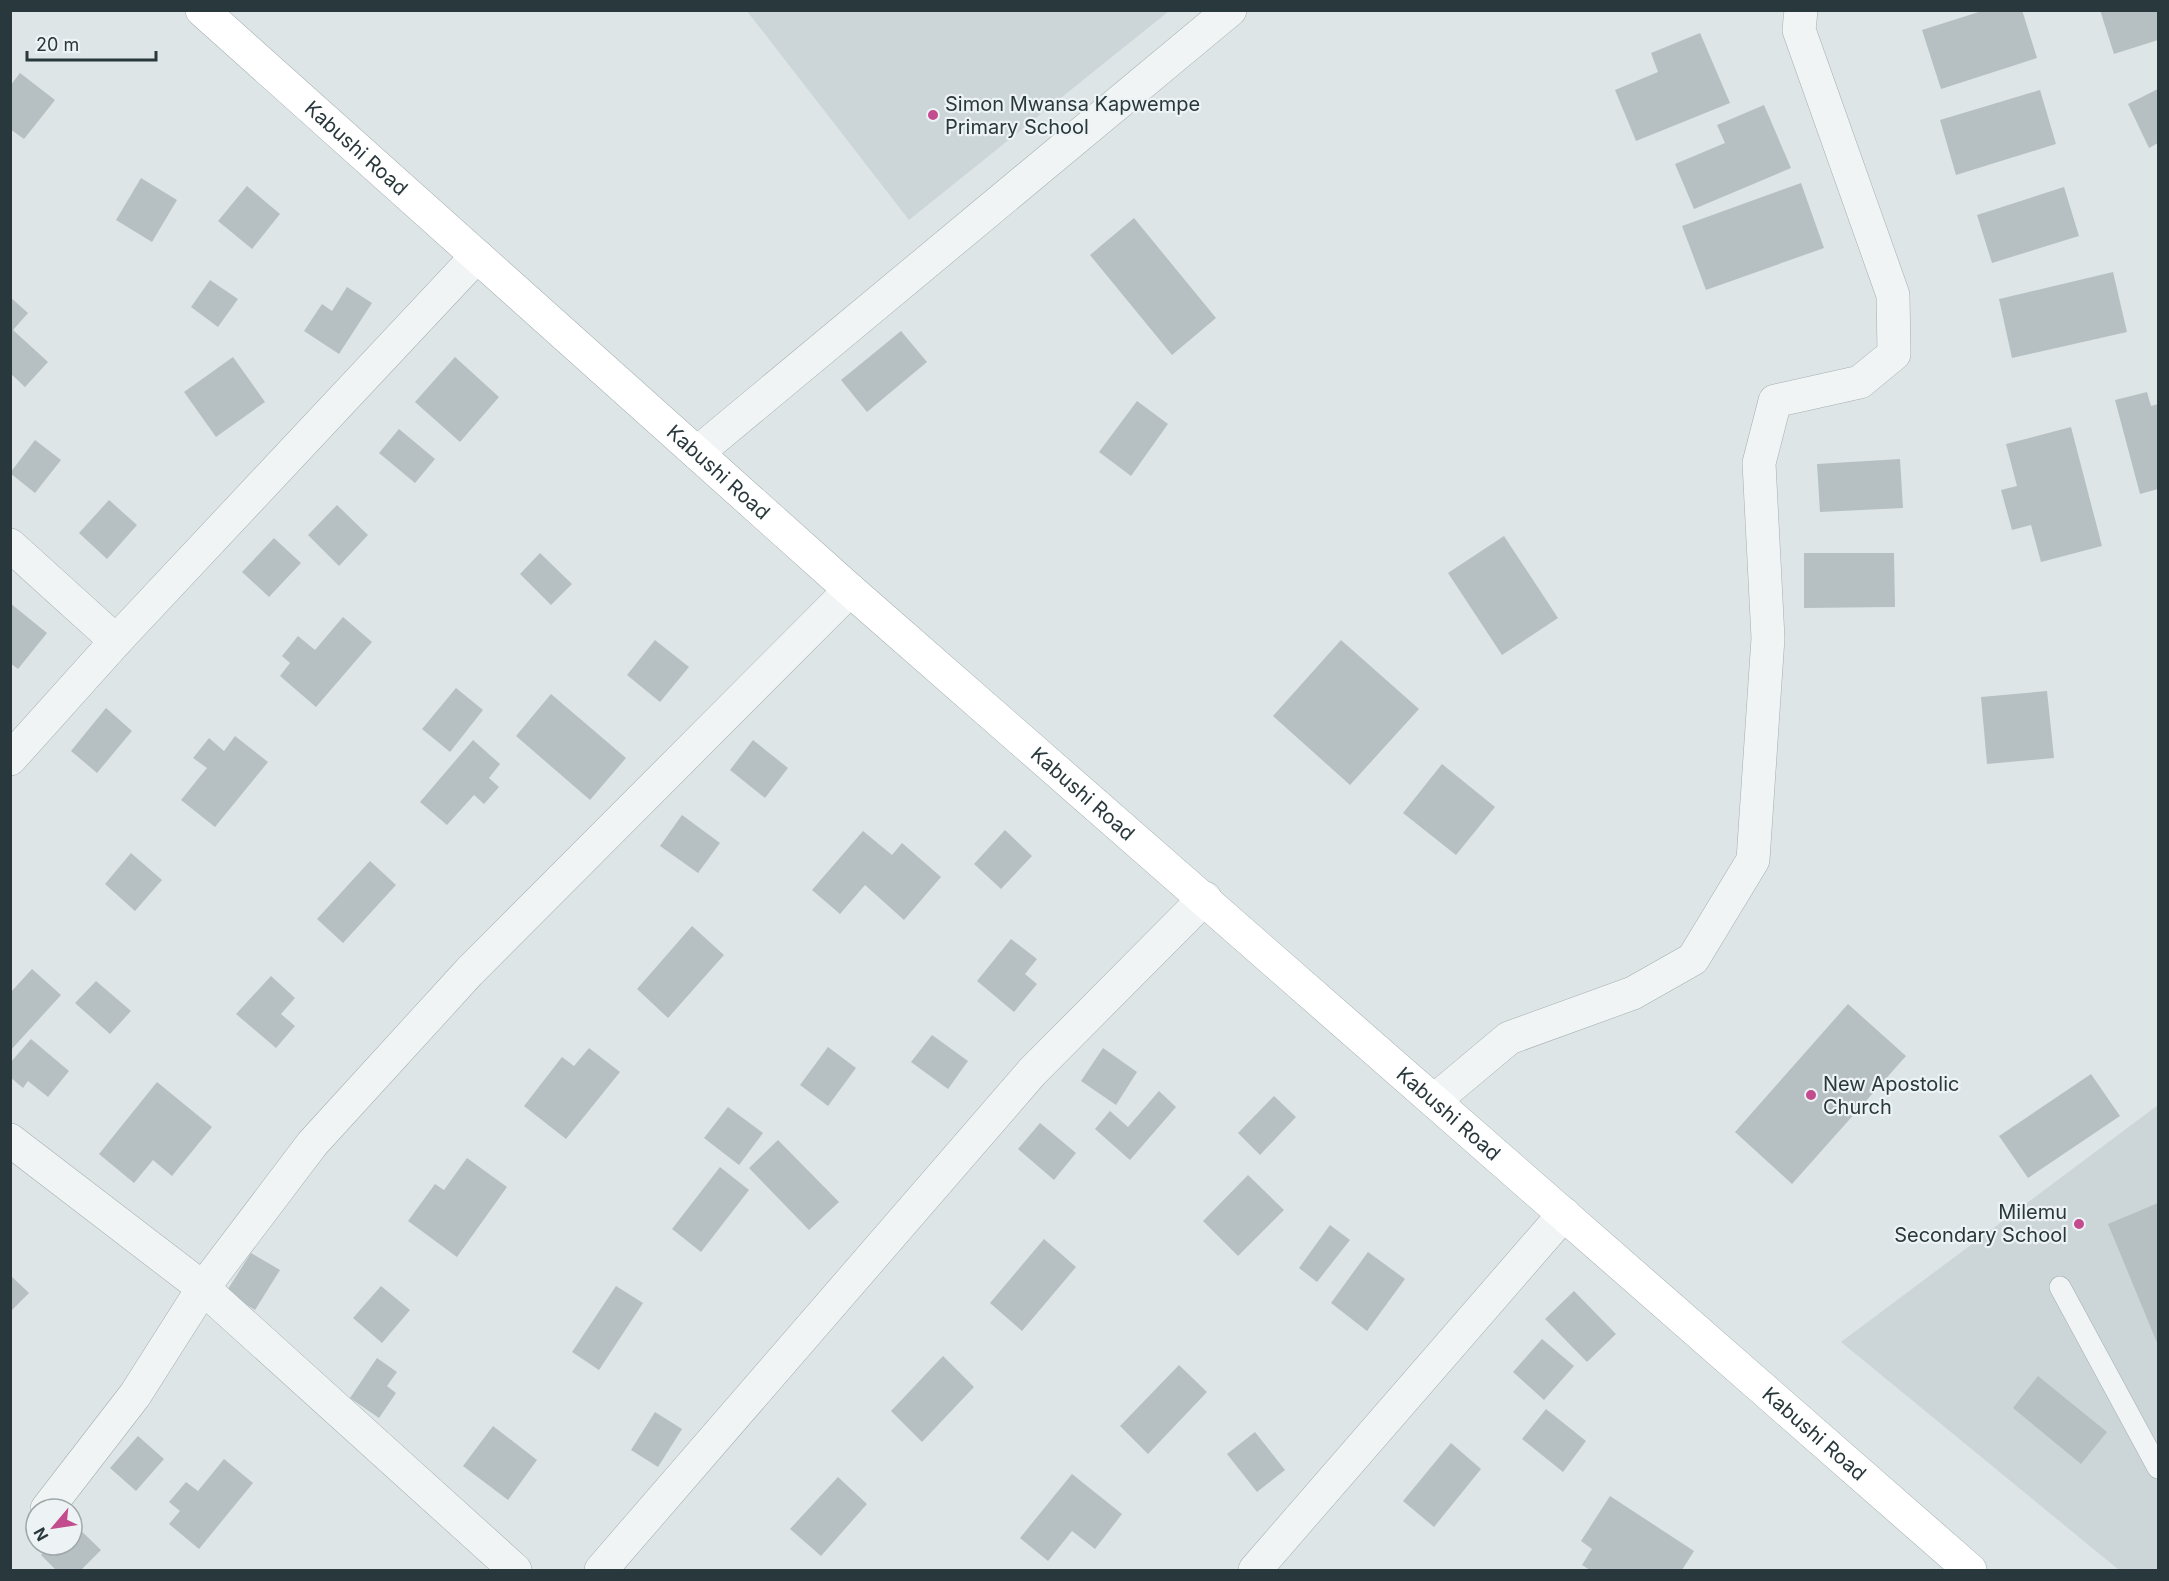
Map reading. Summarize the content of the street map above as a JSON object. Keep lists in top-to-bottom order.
{
  "streets": {
    "main road": ["Kabushi Road"]
  },
  "places": ["Simon Mwansa Kapwempe Primary School", "New Apostolic Church", "Milemu Secondary School"],
  "scale_bar": "20 m",
  "north": "bottom left"
}
